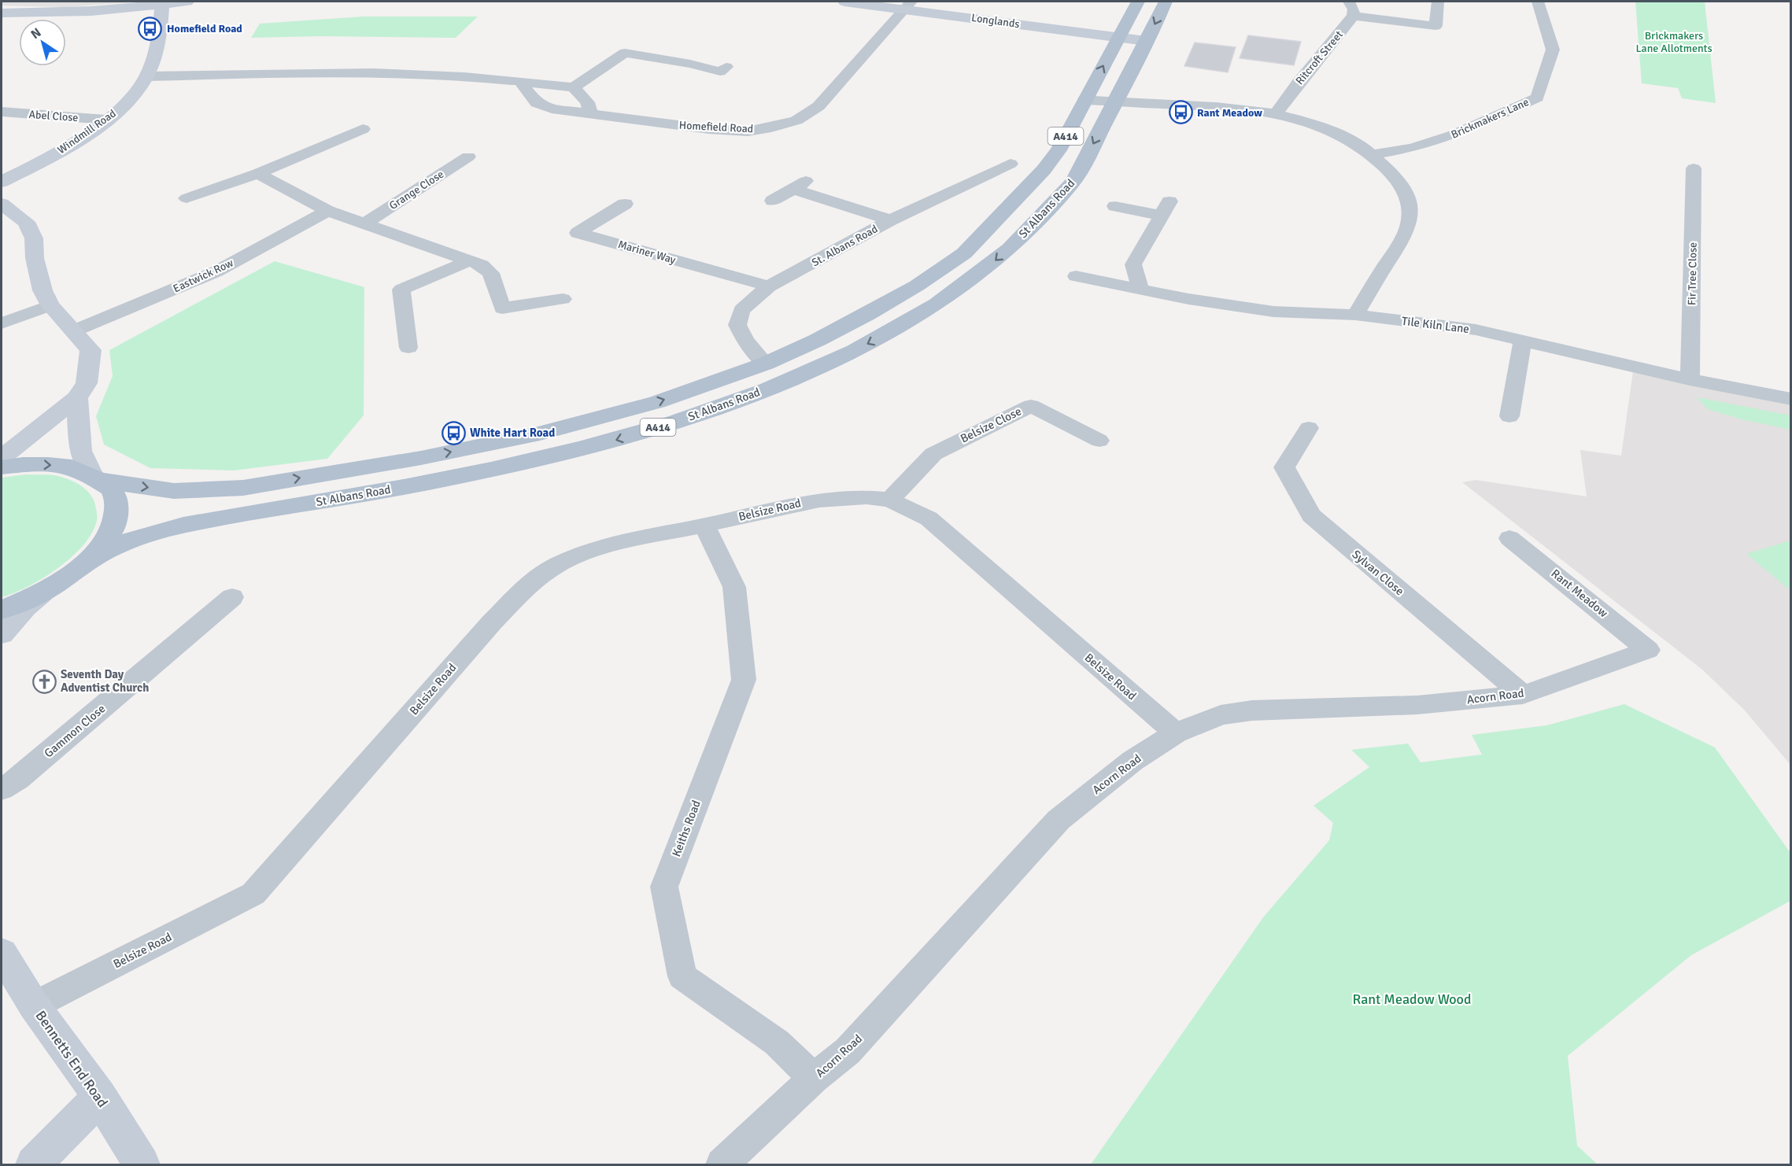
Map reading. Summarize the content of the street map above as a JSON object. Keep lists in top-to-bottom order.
{
  "streets": {
    "main road": ["A414", "St Albans Road"],
    "street": [
      "Longlands",
      "Ritcroft Street",
      "Abel Close",
      "Brickmakers Lane",
      "Homefield Road",
      "Windmill Road",
      "Grange Close",
      "St. Albans Road",
      "Mariner Way",
      "Fir Tree Close",
      "Eastwick Row",
      "Tile Kiln Lane",
      "Belsize Close",
      "Belsize Road",
      "Sylvan Close",
      "Rant Meadow",
      "Acorn Road",
      "Gammon Close",
      "Keiths Road",
      "Bennetts End Road"
    ]
  },
  "crossings": [
    ["Longlands", "Homefield Road"],
    ["Longlands", "St Albans Road"],
    ["Abel Close", "Windmill Road"],
    ["St Albans Road", "St. Albans Road"],
    ["St. Albans Road", "Mariner Way"],
    ["Fir Tree Close", "Tile Kiln Lane"],
    ["Belsize Close", "Belsize Road"],
    ["Belsize Road", "Acorn Road"],
    ["Belsize Road", "Keiths Road"],
    ["Belsize Road", "Bennetts End Road"],
    ["Sylvan Close", "Acorn Road"],
    ["Rant Meadow", "Acorn Road"],
    ["Acorn Road", "Keiths Road"]
  ],
  "parks": ["Brickmakers Lane Allotments", "Rant Meadow Wood"],
  "places": {
    "bus stop": ["Homefield Road", "Rant Meadow", "White Hart Road"],
    "church": ["Seventh Day Adventist Church"]
  },
  "north": "top left"
}
